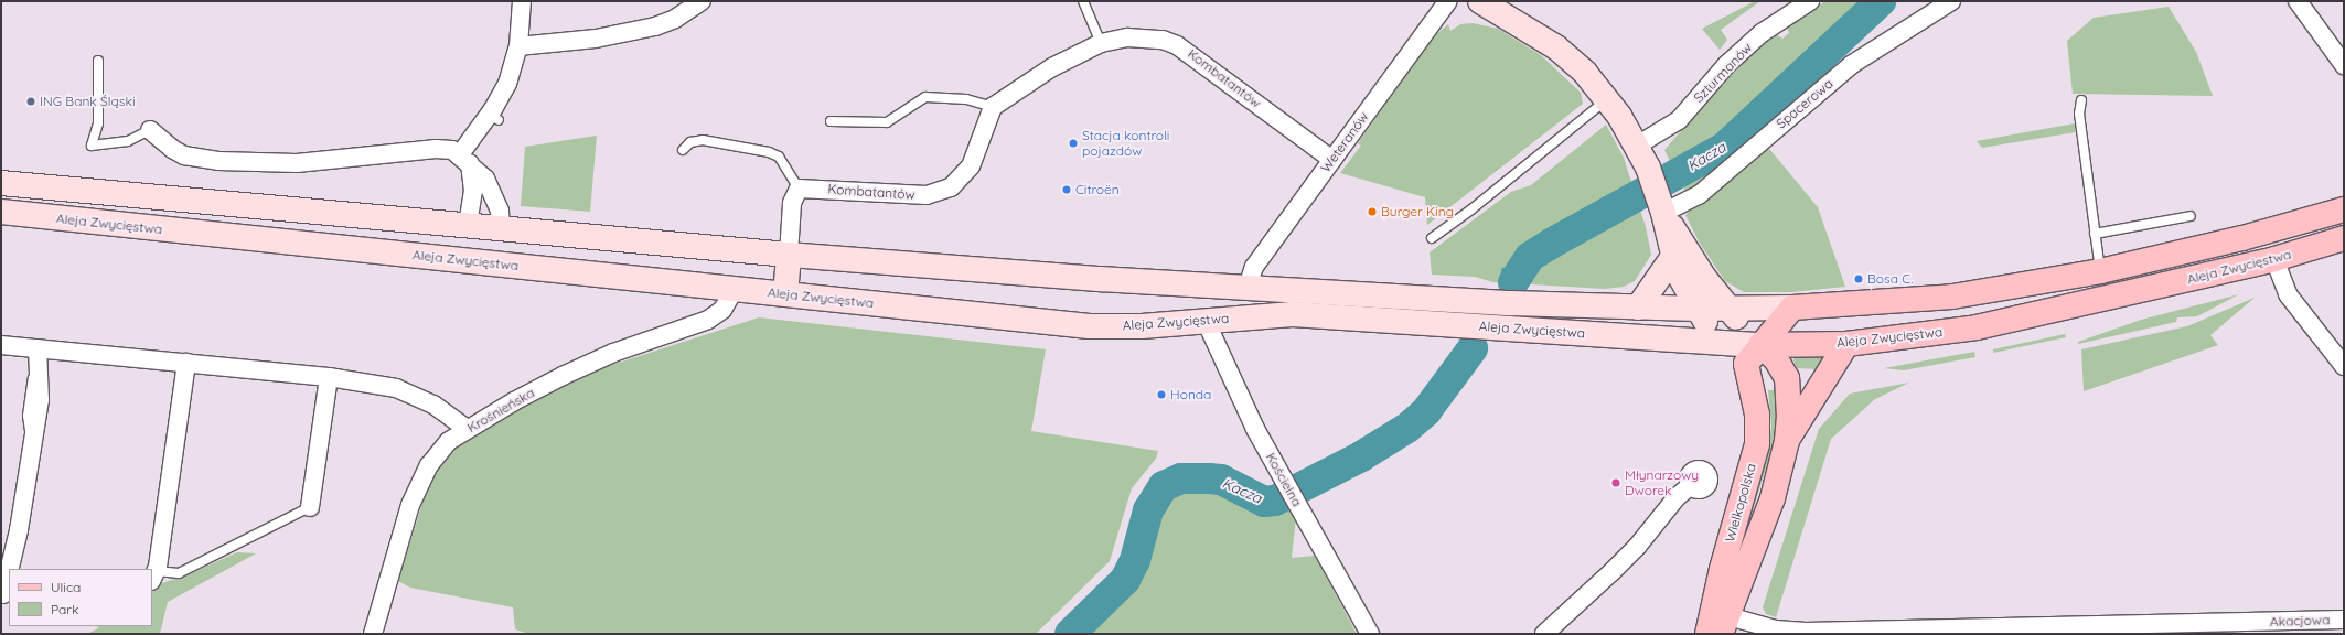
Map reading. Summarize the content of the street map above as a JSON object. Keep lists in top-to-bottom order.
{
  "streets": {
    "main road": ["Aleja Zwycięstwa", "Wielkopolska"],
    "street": [
      "Szturmanów",
      "Kombatantów",
      "Spacerowa",
      "Weteranów",
      "Krośnieńska",
      "Kościelna",
      "Akacjowa"
    ]
  },
  "crossings": [
    ["Kombatantów", "Weteranów"],
    ["Spacerowa", "Wielkopolska"],
    ["Weteranów", "Aleja Zwycięstwa"],
    ["Aleja Zwycięstwa", "Krośnieńska"],
    ["Aleja Zwycięstwa", "Kościelna"],
    ["Aleja Zwycięstwa", "Wielkopolska"],
    ["Wielkopolska", "Akacjowa"]
  ],
  "water": ["Kacza"],
  "places": [
    "ING Bank Śląski",
    "Stacja kontroli pojazdów",
    "Citroën",
    "Burger King",
    "Bosa C.",
    "Honda",
    "Młynarzowy Dworek"
  ],
  "legend": ["Ulica", "Park"]
}
